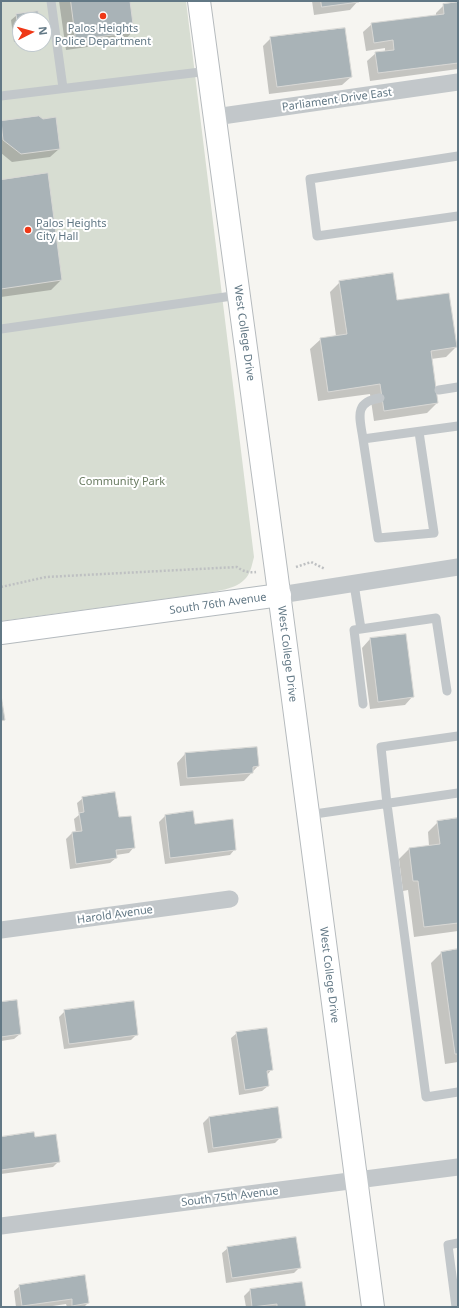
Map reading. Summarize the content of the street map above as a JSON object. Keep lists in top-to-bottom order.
{
  "streets": {
    "main road": ["West College Drive", "South 76th Avenue"],
    "street": ["Parliament Drive East", "Harold Avenue", "South 75th Avenue"]
  },
  "crossings": [
    ["Parliament Drive East", "West College Drive"],
    ["West College Drive", "South 76th Avenue"],
    ["West College Drive", "South 75th Avenue"]
  ],
  "parks": ["Community Park"],
  "places": ["Palos Heights Police Department", "Palos Heights City Hall"],
  "north": "right"
}
